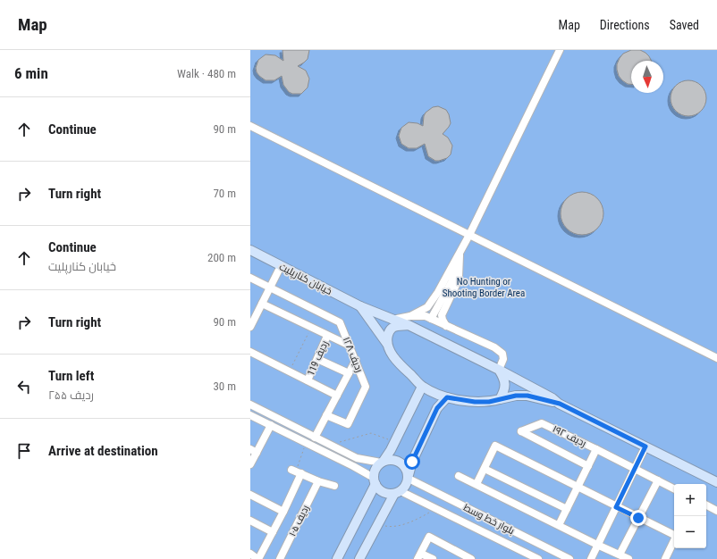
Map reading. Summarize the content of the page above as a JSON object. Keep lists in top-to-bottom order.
{
  "streets": {
    "main road": ["خیابان کنارپلیت"],
    "street": [
      "ردیف ۱۲۸",
      "ردیف 119",
      "ردیف ۱۹۲",
      "بلوار خط وسط",
      "ردیف ۱۰۵"
    ]
  },
  "parks": ["No Hunting or Shooting Border Area"],
  "north": "bottom",
  "page": {
    "header": "Map",
    "nav": ["Map", "Directions", "Saved"],
    "heading": ["6 min", "Walk · 480 m"],
    "list": [
      ["Continue", "90 m"],
      ["Turn right", "70 m"],
      ["Continue", "خیابان کنارپلیت", "200 m"],
      ["Turn right", "90 m"],
      ["Turn left", "ردیف ۲۵۵", "30 m"],
      "Arrive at destination"
    ],
    "map_buttons": ["+", "−"]
  }
}
